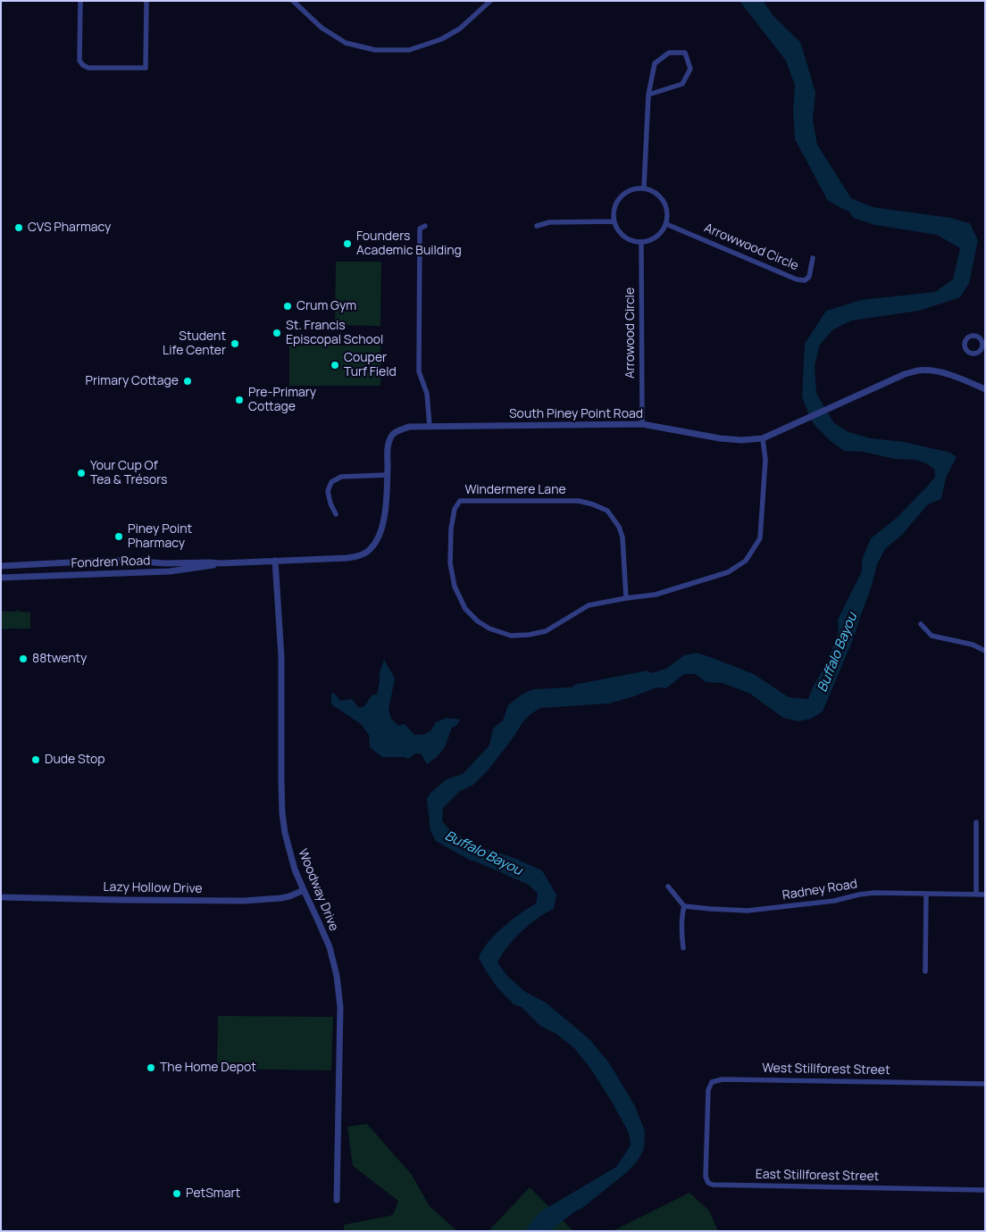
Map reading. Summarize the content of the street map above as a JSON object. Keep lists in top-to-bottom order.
{
  "streets": {
    "street": [
      "Arrowwood Circle",
      "Arrowood Circle",
      "South Piney Point Road",
      "Windermere Lane",
      "Fondren Road",
      "Lazy Hollow Drive",
      "Woodway Drive",
      "Radney Road",
      "West Stillforest Street",
      "East Stillforest Street"
    ]
  },
  "crossings": [
    ["Arrowwood Circle", "Arrowood Circle"],
    ["Arrowood Circle", "South Piney Point Road"],
    ["South Piney Point Road", "Windermere Lane"],
    ["South Piney Point Road", "Fondren Road"],
    ["Fondren Road", "Woodway Drive"],
    ["Lazy Hollow Drive", "Woodway Drive"],
    ["West Stillforest Street", "East Stillforest Street"]
  ],
  "water": ["Buffalo Bayou"],
  "places": [
    "CVS Pharmacy",
    "Founders Academic Building",
    "Crum Gym",
    "St. Francis Episcopal School",
    "Student Life Center",
    "Couper Turf Field",
    "Primary Cottage",
    "Pre-Primary Cottage",
    "Your Cup Of Tea & Trésors",
    "Piney Point Pharmacy",
    "88twenty",
    "Dude Stop",
    "The Home Depot",
    "PetSmart"
  ]
}
